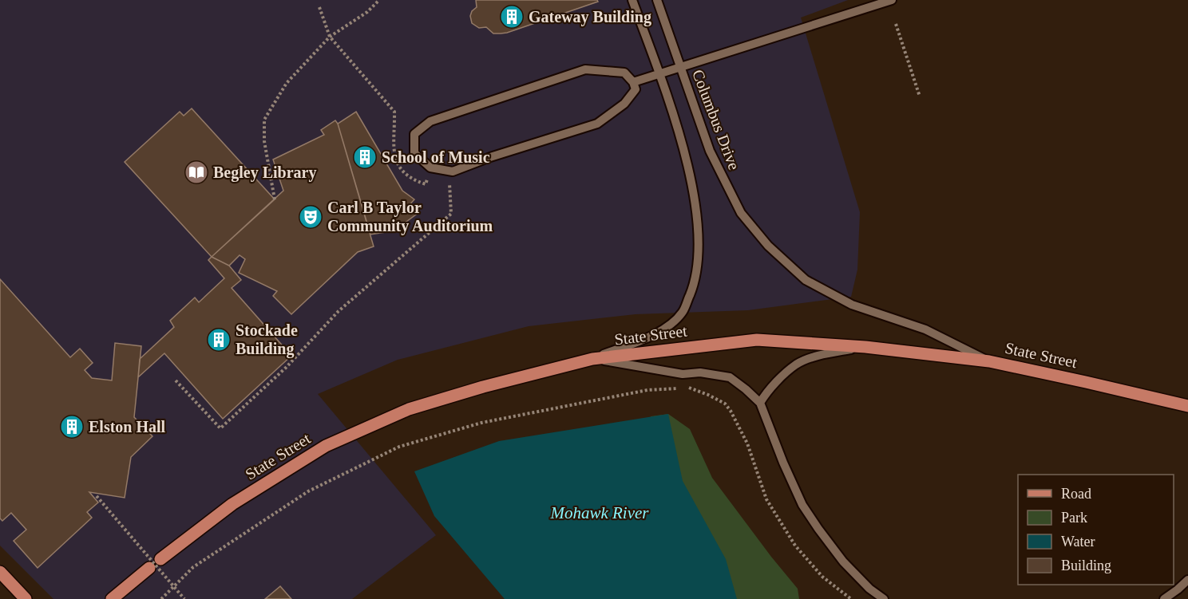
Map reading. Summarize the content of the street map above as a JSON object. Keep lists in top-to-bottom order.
{
  "streets": {
    "main road": ["State Street"],
    "lane": ["Columbus Drive"]
  },
  "crossings": [
    ["Columbus Drive", "State Street"]
  ],
  "water": ["Mohawk River"],
  "places": {
    "building": [
      "Gateway Building",
      "School of Music",
      "Stockade Building",
      "Elston Hall"
    ],
    "library": ["Begley Library"],
    "theatre": ["Carl B Taylor Community Auditorium"]
  },
  "legend": [
    "Road",
    "Park",
    "Water",
    "Building"
  ]
}
